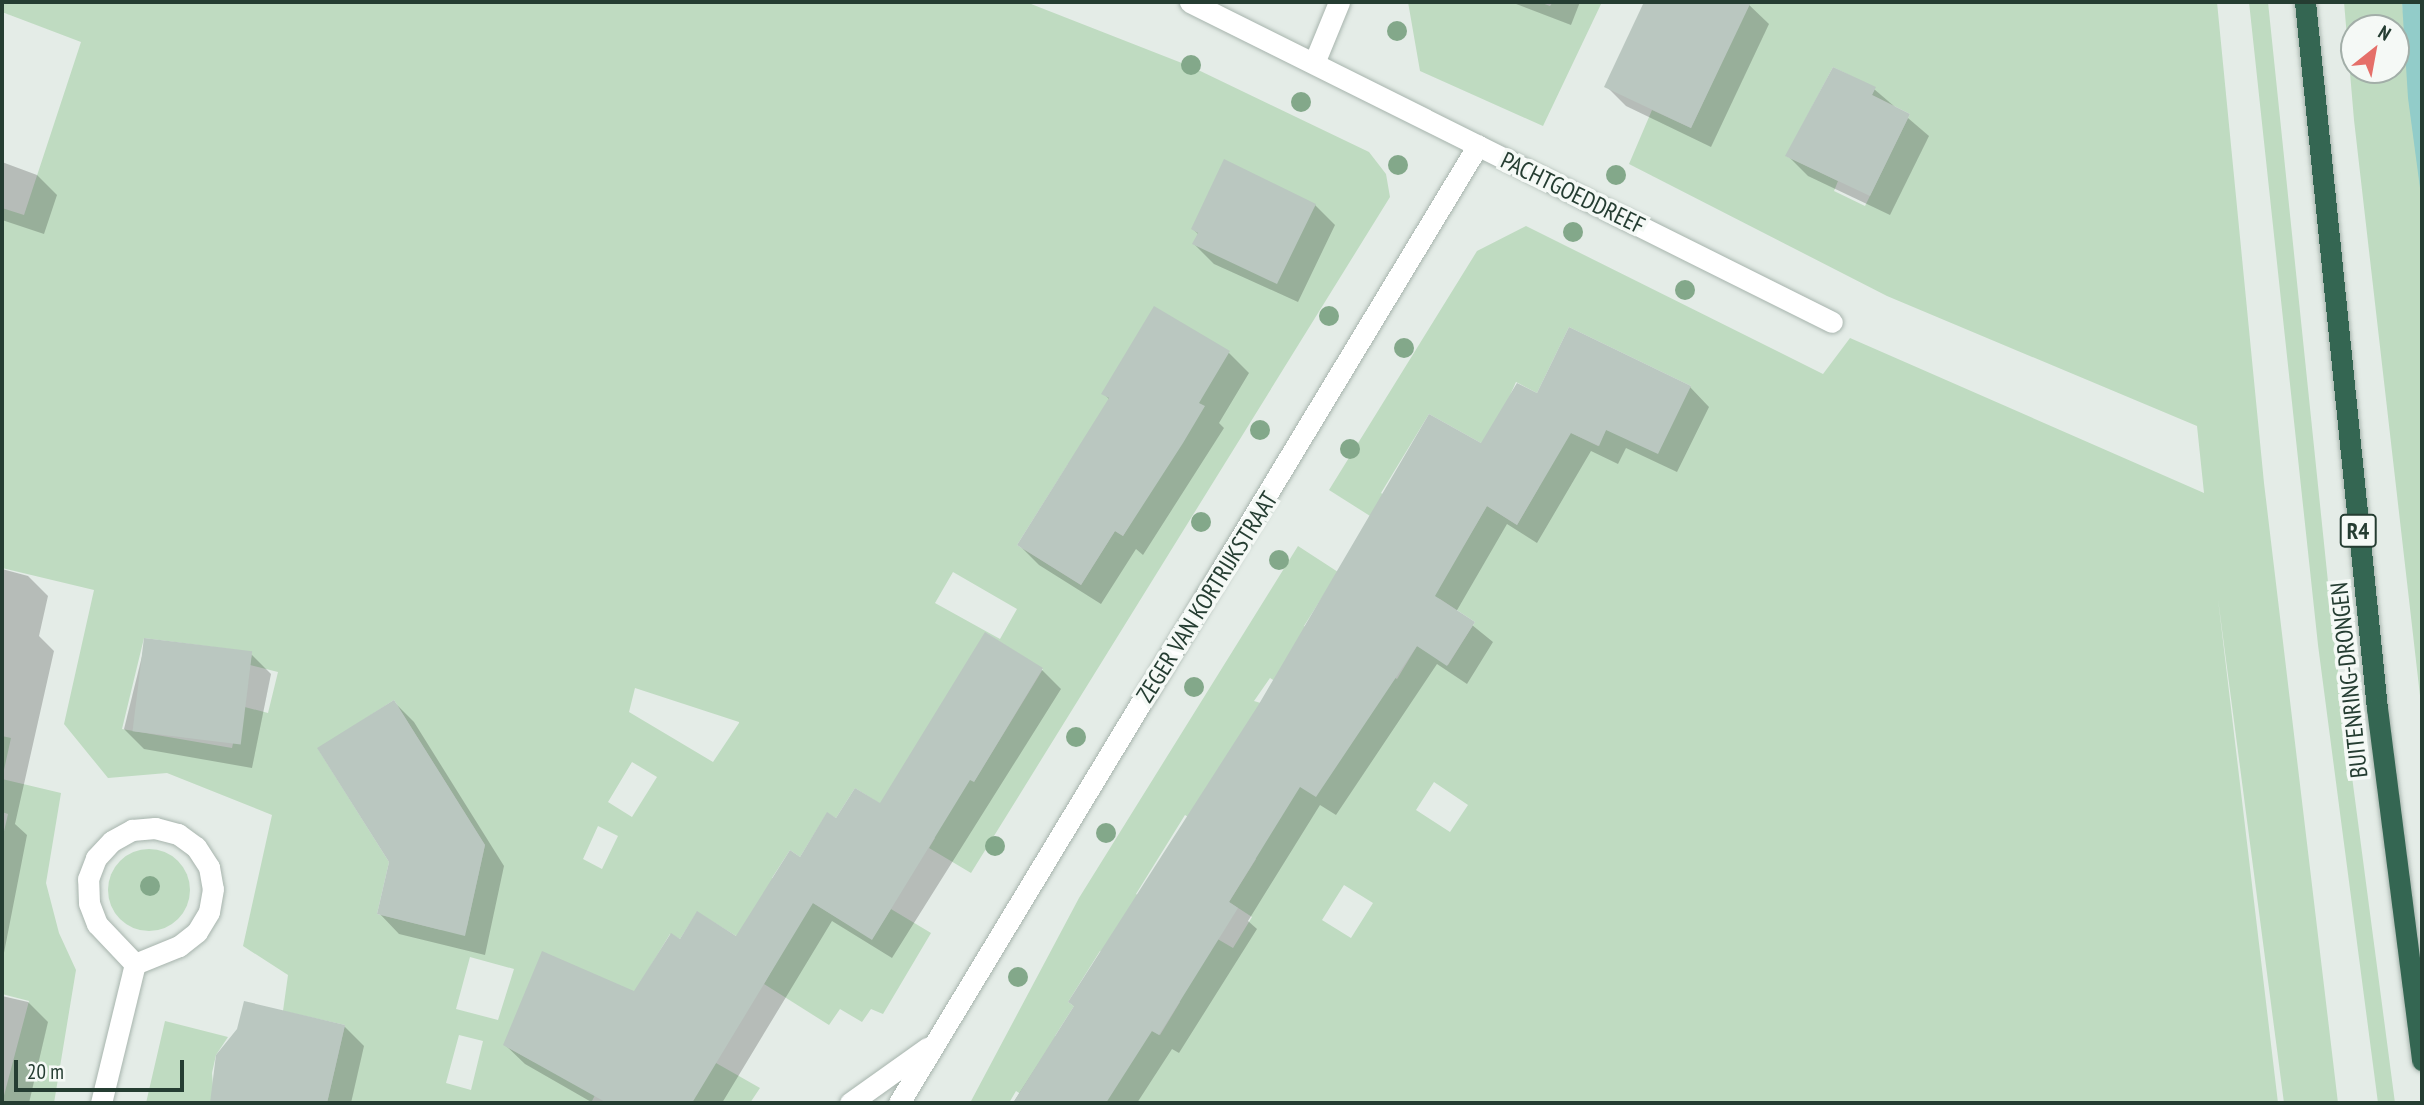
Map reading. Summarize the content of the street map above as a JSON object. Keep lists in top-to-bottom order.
{
  "streets": {
    "highway": ["R4", "BUITENRING-DRONGEN"],
    "street": ["PACHTGOEDDREEF", "ZEGER VAN KORTRIJKSTRAAT"]
  },
  "crossings": [
    ["PACHTGOEDDREEF", "ZEGER VAN KORTRIJKSTRAAT"]
  ],
  "scale_bar": "20 m",
  "north": "top right"
}
